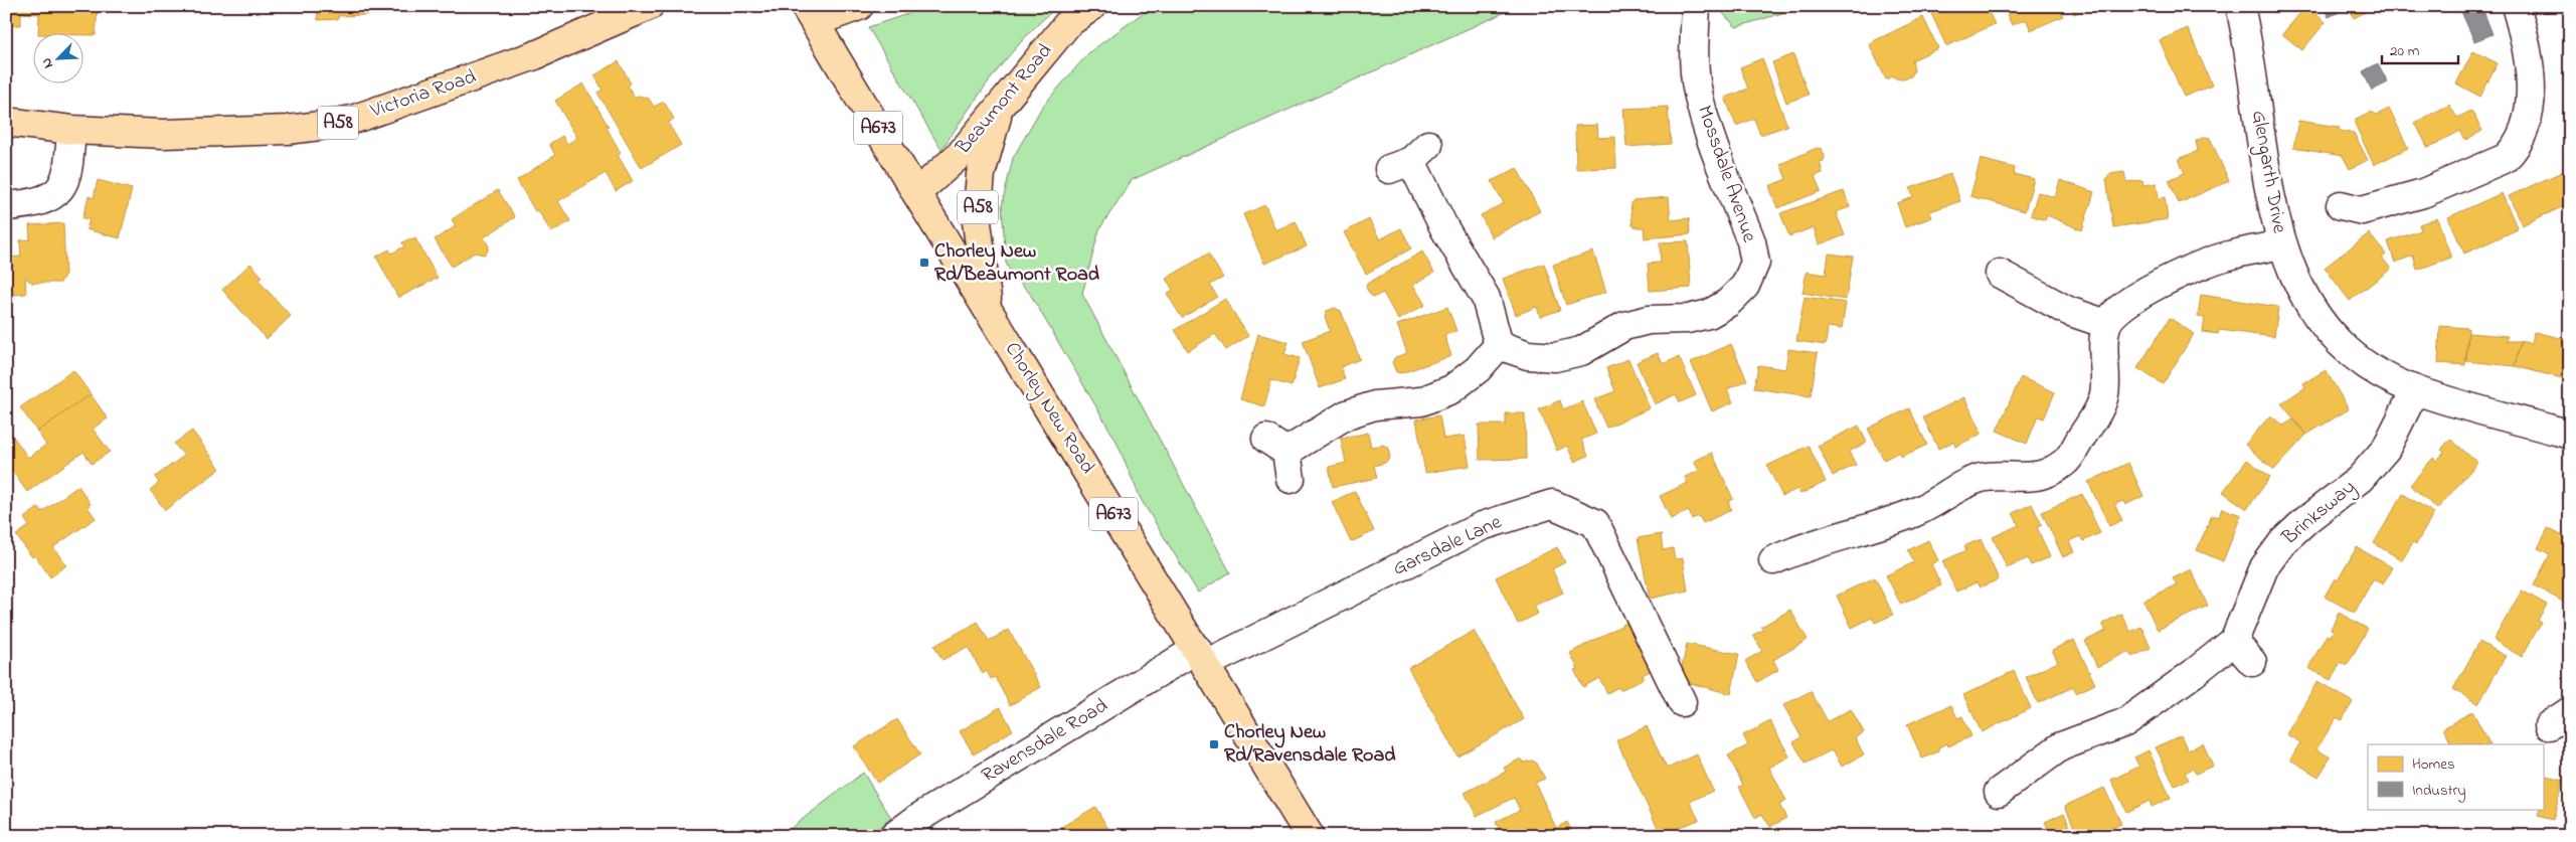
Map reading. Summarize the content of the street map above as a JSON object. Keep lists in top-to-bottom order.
{
  "streets": {
    "highway": [
      "Victoria Road",
      "Beaumont Road",
      "A58",
      "A673",
      "Chorley New Road"
    ],
    "street": [
      "Glengarth Drive",
      "Mossdale Avenue",
      "Brinksway",
      "Garsdale Lane",
      "Ravensdale Road"
    ]
  },
  "crossings": [
    ["Beaumont Road", "A58"],
    ["Beaumont Road", "Chorley New Road"],
    ["A58", "Chorley New Road"],
    ["Glengarth Drive", "Brinksway"],
    ["Chorley New Road", "Garsdale Lane"],
    ["Chorley New Road", "Ravensdale Road"],
    ["Garsdale Lane", "Ravensdale Road"]
  ],
  "places": {
    "transit": ["Chorley New Rd/Beaumont Road", "Chorley New Rd/Ravensdale Road"]
  },
  "legend": ["Homes", "Industry"],
  "scale_bar": "20 m",
  "north": "bottom left"
}
